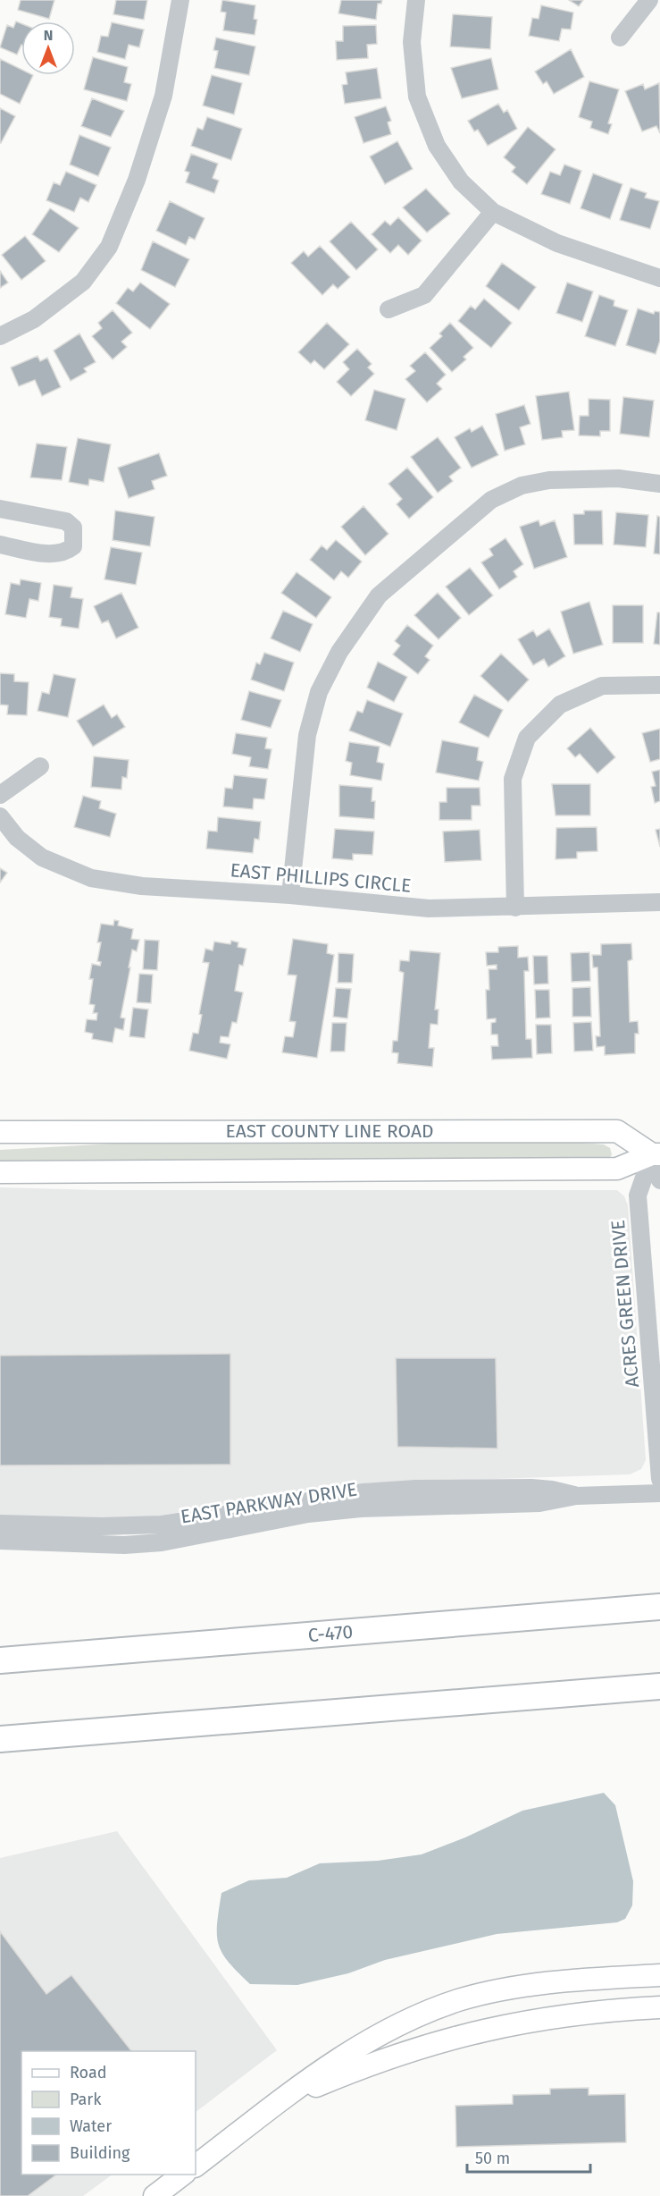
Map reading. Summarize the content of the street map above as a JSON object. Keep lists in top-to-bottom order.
{
  "streets": {
    "highway": ["C-470"],
    "main road": ["EAST COUNTY LINE ROAD"],
    "street": ["EAST PHILLIPS CIRCLE", "ACRES GREEN DRIVE", "EAST PARKWAY DRIVE"]
  },
  "crossings": [
    ["EAST COUNTY LINE ROAD", "ACRES GREEN DRIVE"]
  ],
  "legend": [
    "Road",
    "Park",
    "Water",
    "Building"
  ],
  "scale_bar": "50 m",
  "north": "top"
}
